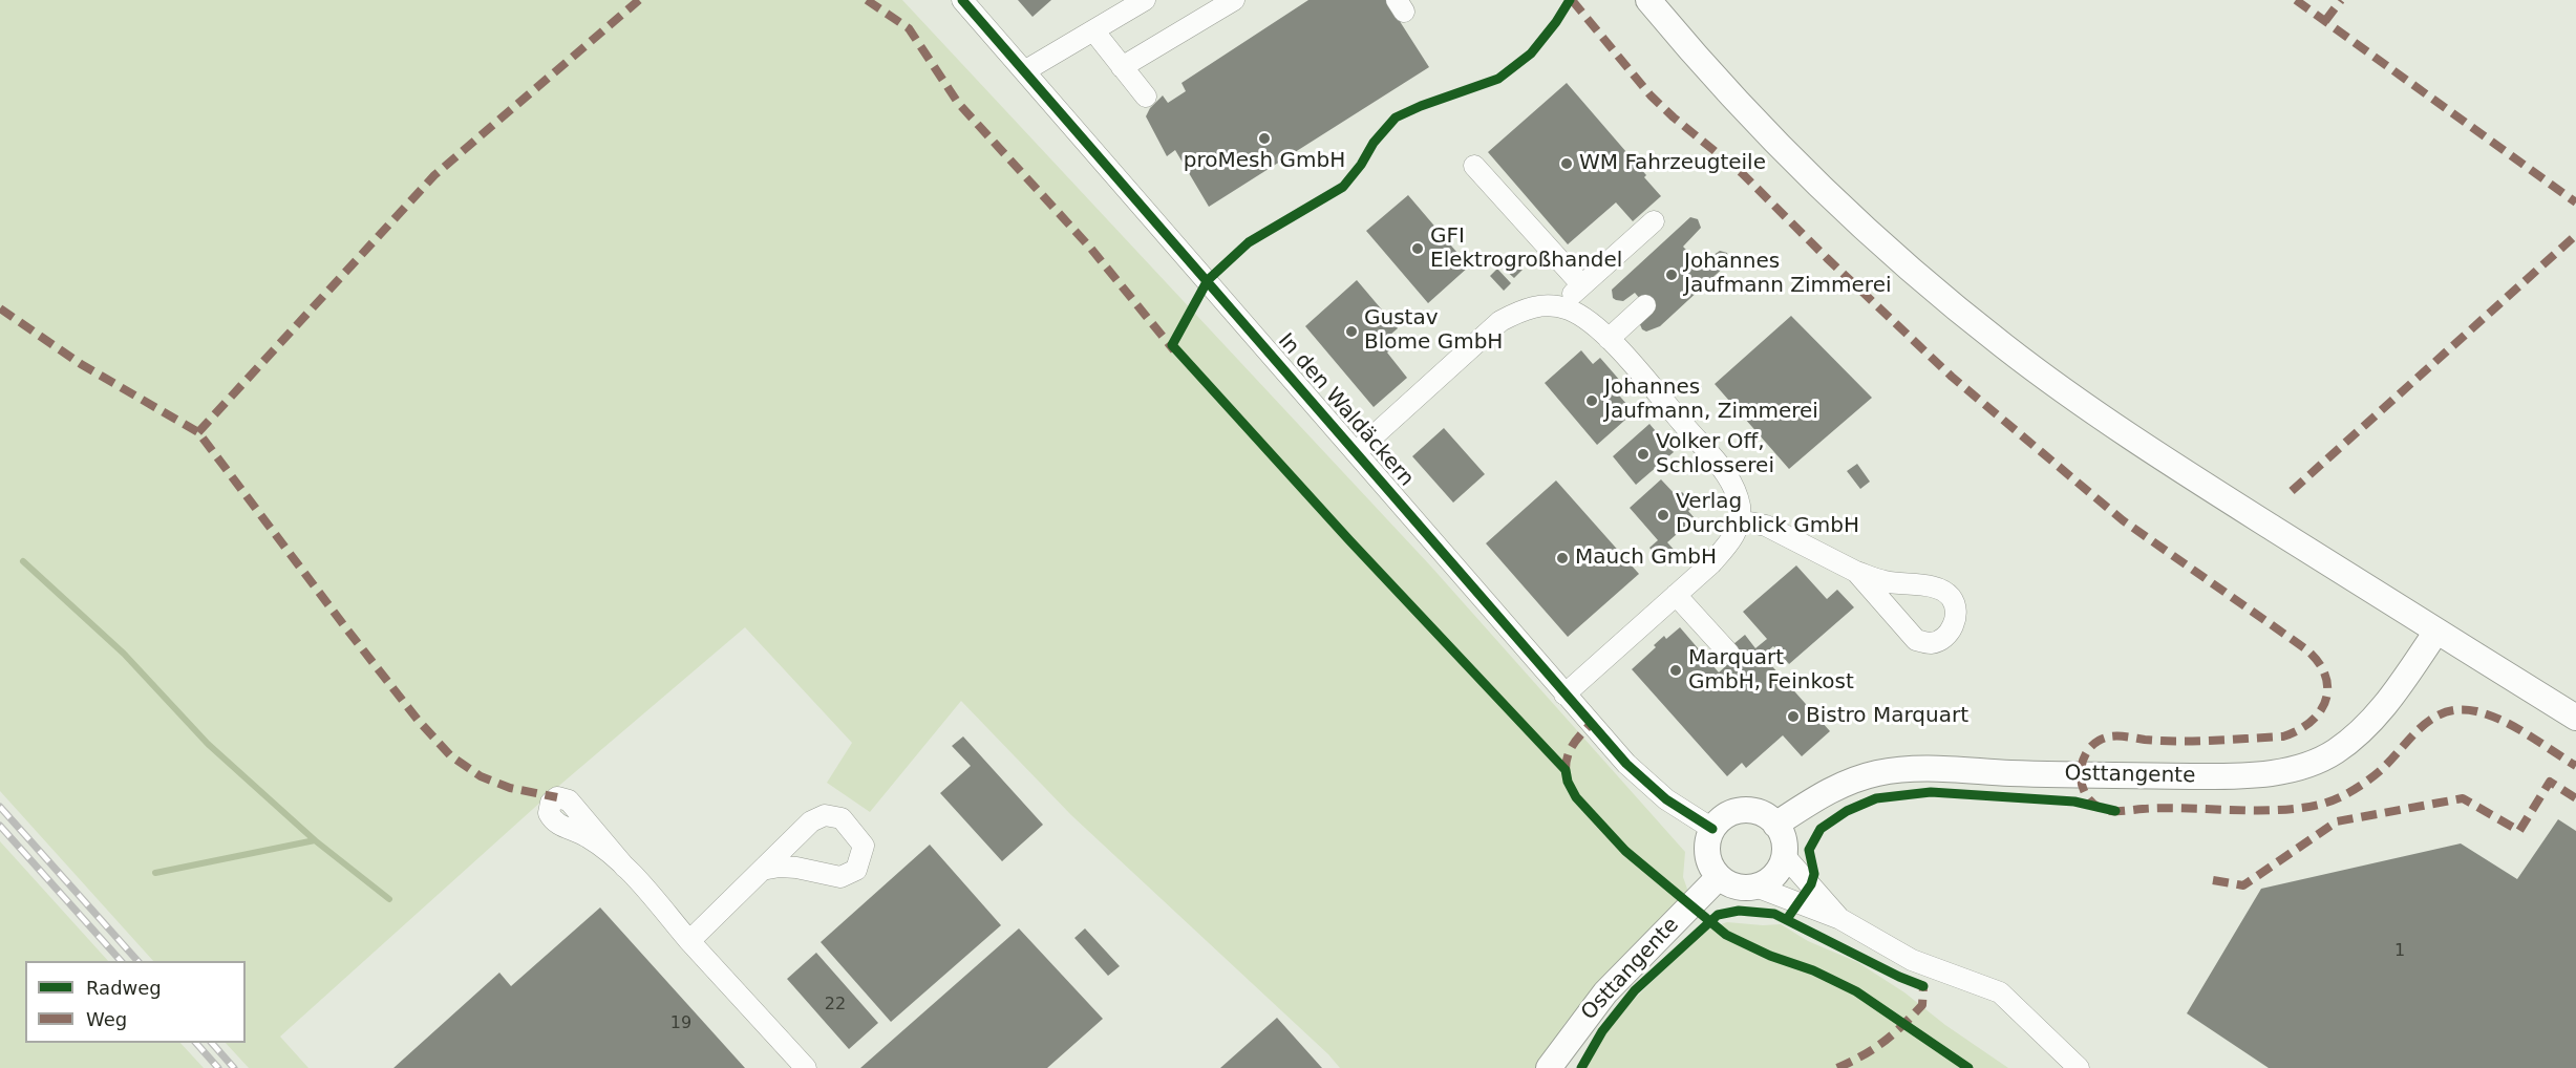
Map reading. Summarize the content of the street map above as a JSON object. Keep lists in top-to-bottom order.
{
  "streets": {
    "main road": ["Osttangente"],
    "street": ["In den Waldäckern"]
  },
  "crossings": [
    ["In den Waldäckern", "Osttangente"]
  ],
  "places": [
    "proMesh GmbH",
    "WM Fahrzeugteile",
    "GFI Elektrogroßhandel",
    "Johannes Jaufmann Zimmerei",
    "Gustav Blome GmbH",
    "Johannes Jaufmann, Zimmerei",
    "Volker Off, Schlosserei",
    "Verlag Durchblick GmbH",
    "Mauch GmbH",
    "Marquart GmbH, Feinkost",
    "Bistro Marquart"
  ],
  "house_numbers": ["1", "22", "19"],
  "legend": ["Radweg", "Weg"]
}
